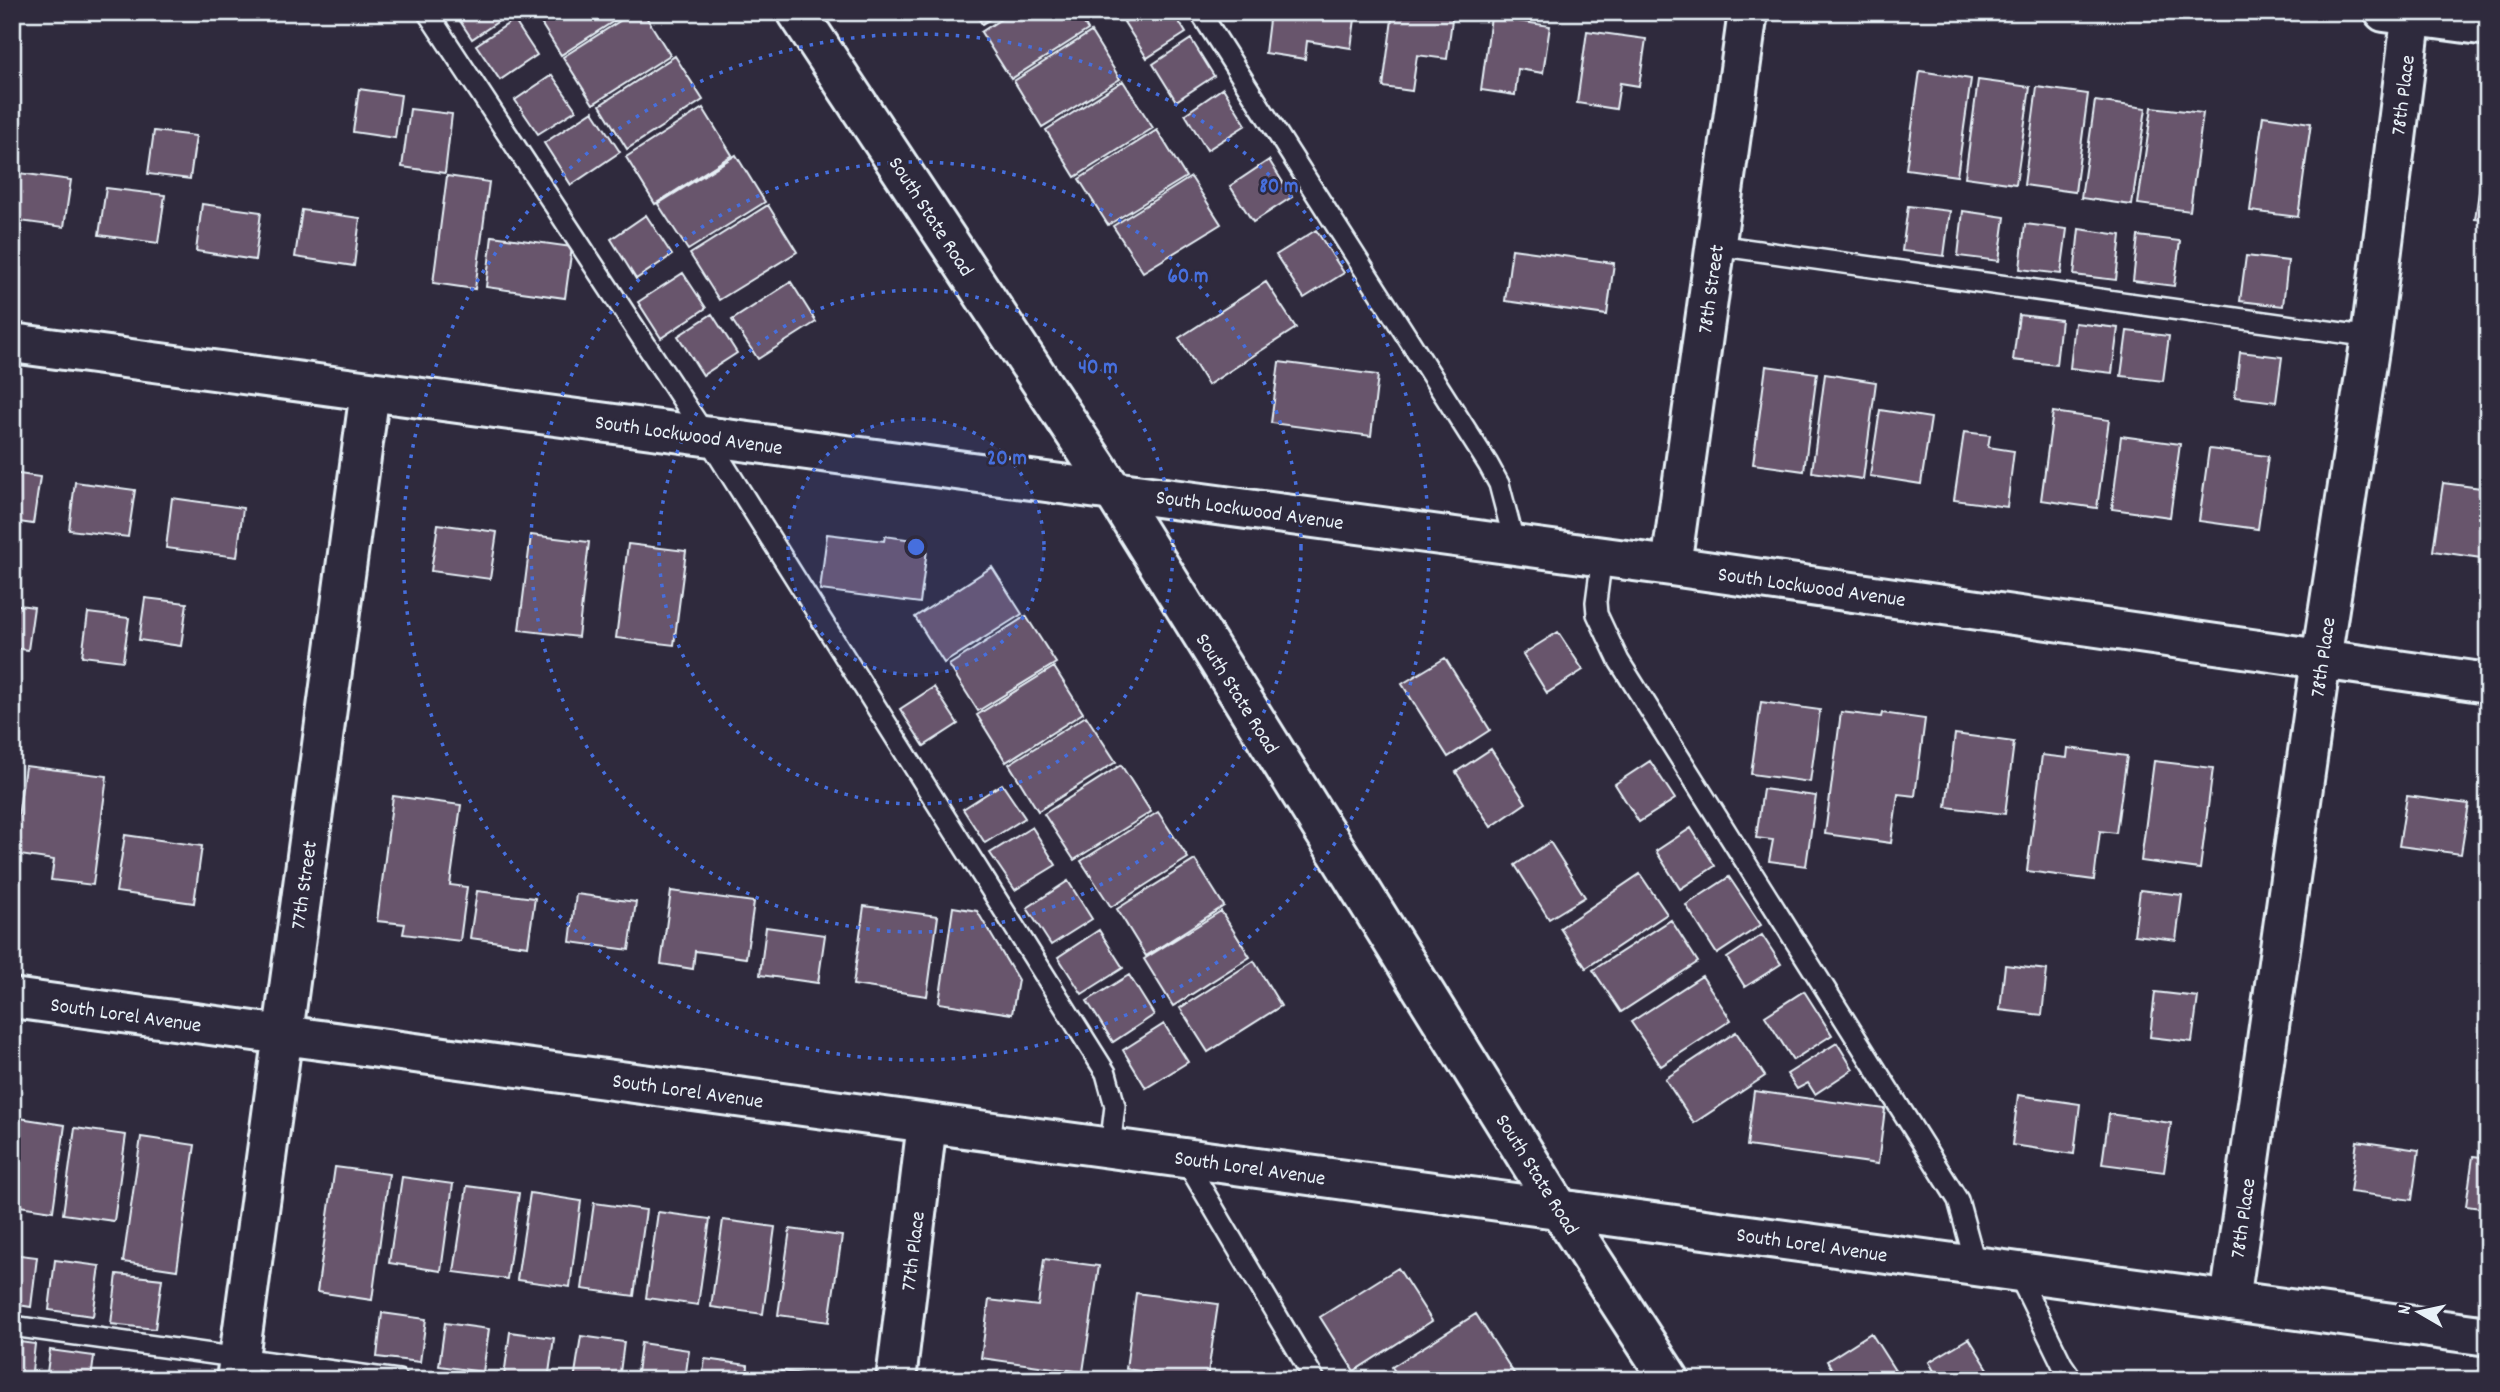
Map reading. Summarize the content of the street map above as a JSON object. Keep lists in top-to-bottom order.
{
  "streets": {
    "street": [
      "78th Place",
      "South State Road",
      "78th Street",
      "South Lockwood Avenue",
      "77th Street",
      "South Lorel Avenue",
      "77th Place"
    ]
  },
  "crossings": [
    ["78th Place", "South Lockwood Avenue"],
    ["78th Place", "South Lorel Avenue"],
    ["South State Road", "South Lockwood Avenue"],
    ["South State Road", "South Lorel Avenue"],
    ["78th Street", "South Lockwood Avenue"],
    ["South Lockwood Avenue", "77th Street"],
    ["77th Street", "South Lorel Avenue"],
    ["South Lorel Avenue", "77th Place"]
  ],
  "north": "left",
  "rings": [
    "80 m",
    "60 m",
    "40 m",
    "20 m"
  ]
}
